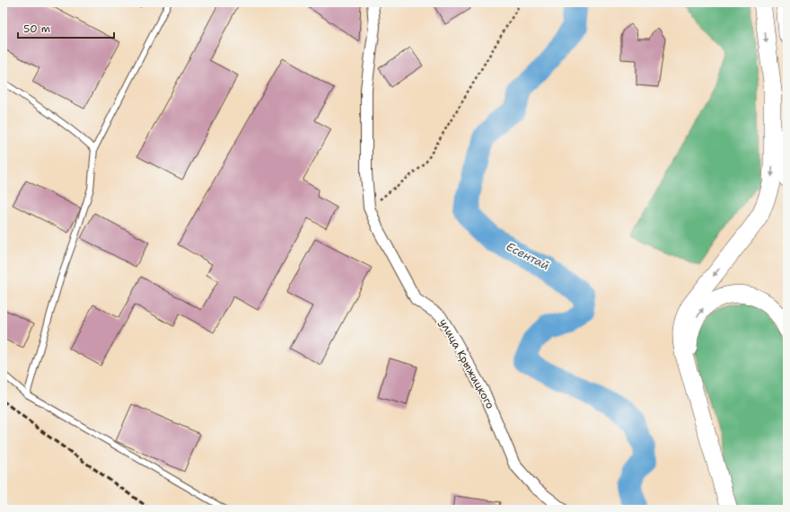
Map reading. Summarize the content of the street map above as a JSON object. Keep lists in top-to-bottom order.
{
  "streets": {
    "street": ["улица Крыжицкого"]
  },
  "water": ["Есентай"],
  "scale_bar": "50 m"
}
